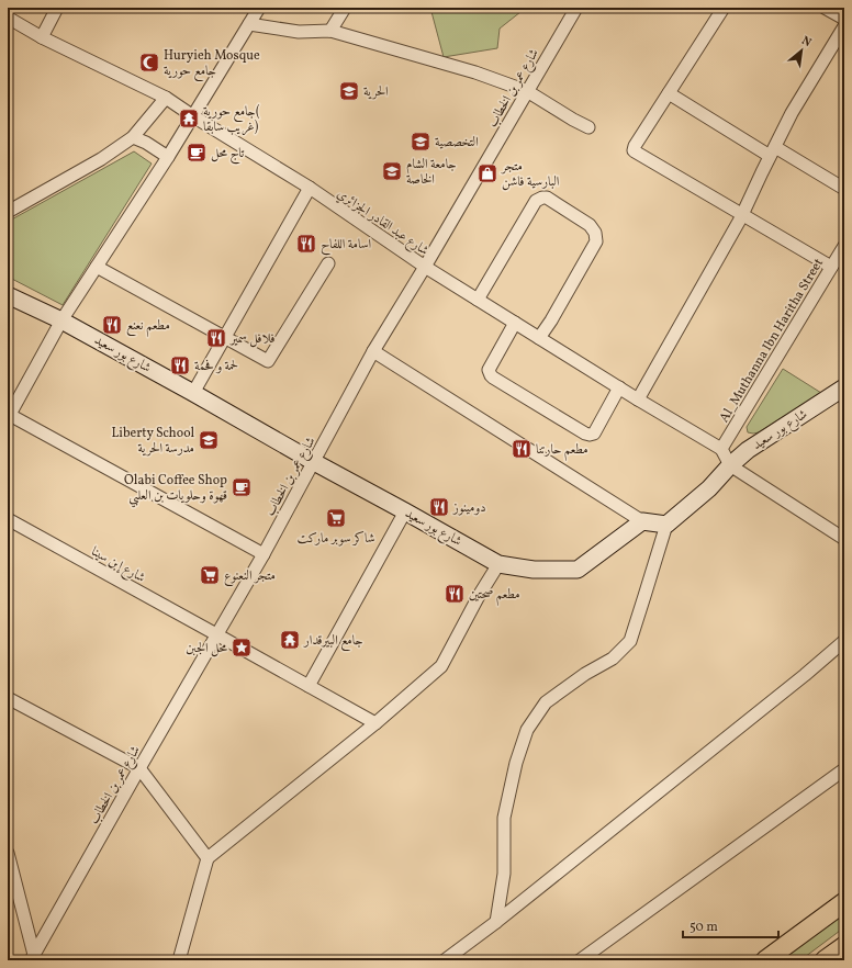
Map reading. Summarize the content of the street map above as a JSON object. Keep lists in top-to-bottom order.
{
  "streets": {
    "main road": ["شارع بور سعيد"],
    "street": [
      "شارع عمر بن الخطاب",
      "شارع عبد القادر الجزائري",
      "Al_Muthanna Ibn Haritha Street",
      "شارع إبن سينا"
    ]
  },
  "crossings": [
    ["شارع عمر بن الخطاب", "شارع عبد القادر الجزائري"],
    ["شارع عمر بن الخطاب", "شارع بور سعيد"],
    ["شارع عمر بن الخطاب", "شارع إبن سينا"],
    ["شارع عبد القادر الجزائري", "Al_Muthanna Ibn Haritha Street"]
  ],
  "places": {
    "mosque": ["Huryieh Mosque جامع حورية"],
    "school or university": [
      "الحرية",
      "التخصصية",
      "جامعة الشام الخاصة",
      "Liberty School مدرسة الحرية"
    ],
    "temple": ["جامع حورية( غريب سابقا)", "جامع البيرقدار"],
    "cafe": ["تاج محل", "Olabi Coffee Shop قهوة وحلويات بن العلبي"],
    "shop": ["متجر البارسية فاشن"],
    "restaurant": [
      "اسامة اللفاح",
      "مطعم نعنع",
      "فلافل سمير",
      "لحمة و فحمة",
      "مطعم حارتنا",
      "دومينوز",
      "مطعم صحتين"
    ],
    "supermarket": ["شاكر سوبر ماركت", "متجر النعنوع"],
    "place": ["محل الجبن"]
  },
  "scale_bar": "50 m",
  "north": "top right"
}
